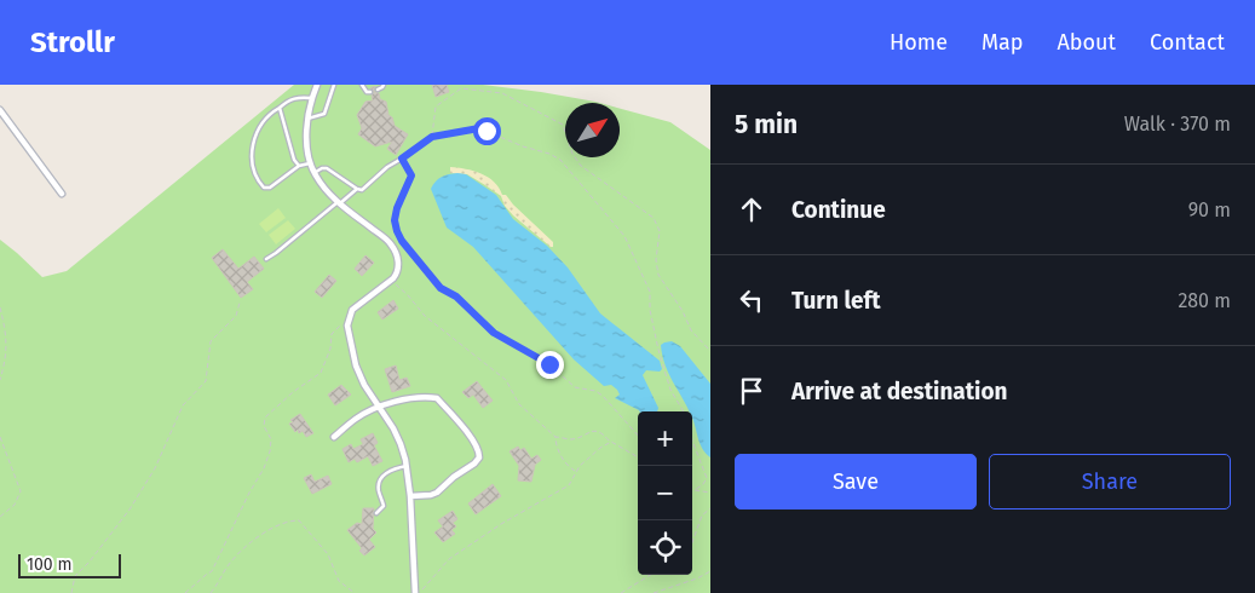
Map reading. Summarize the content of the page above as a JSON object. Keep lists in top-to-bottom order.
{
  "scale_bar": "100 m",
  "north": "top right",
  "page": {
    "header": "Strollr",
    "nav": [
      "Home",
      "Map",
      "About",
      "Contact"
    ],
    "heading": ["5 min", "Walk · 370 m"],
    "list": [
      ["Continue", "90 m"],
      ["Turn left", "280 m"],
      "Arrive at destination"
    ],
    "map_buttons": ["+", "−"],
    "buttons": ["Save", "Share"],
    "scale": "100 m"
  }
}
